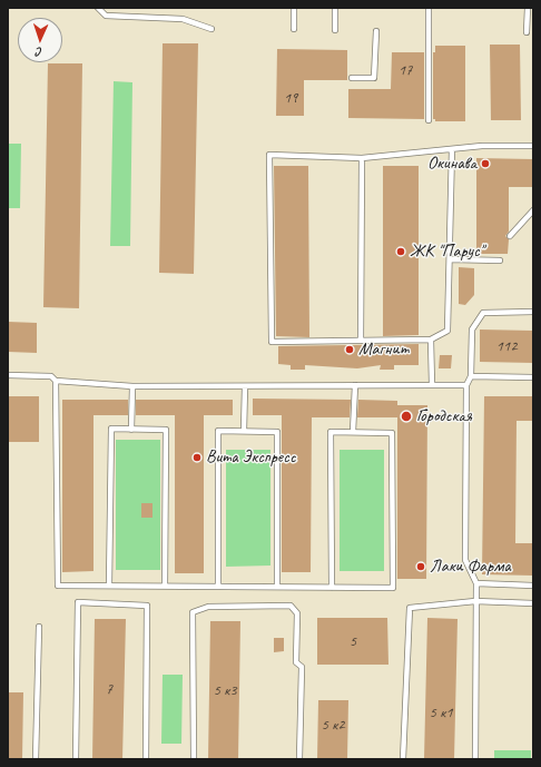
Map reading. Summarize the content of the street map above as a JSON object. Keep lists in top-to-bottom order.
{
  "places": [
    "Окинава",
    "ЖК \"Парус\"",
    "Магнит",
    "Городская",
    "Вита Экспресс",
    "Лаки Фарма"
  ],
  "house_numbers": [
    "17",
    "19",
    "112",
    "5",
    "7",
    "5 к3",
    "5 к1",
    "5 к2"
  ],
  "north": "bottom"
}
